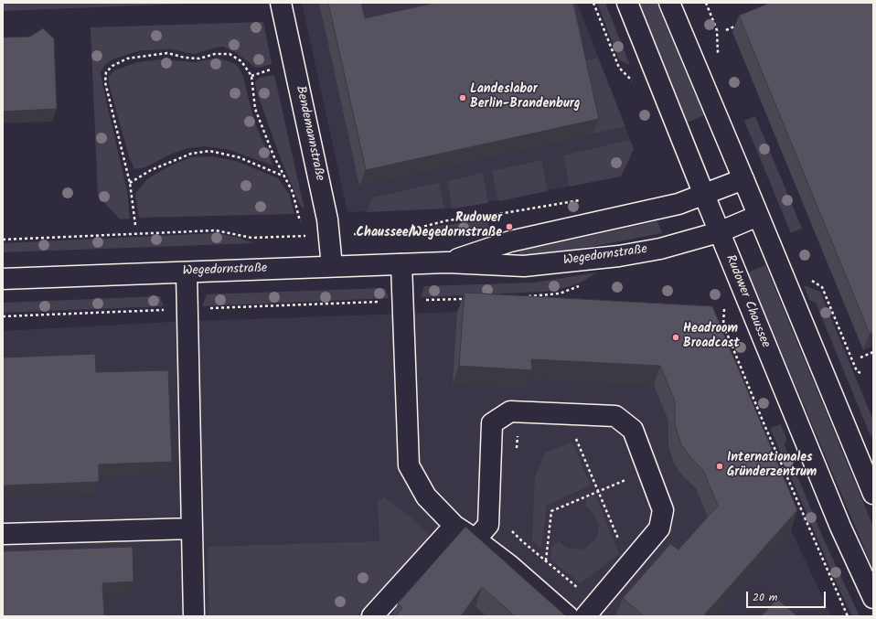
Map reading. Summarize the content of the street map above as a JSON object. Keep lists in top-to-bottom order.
{
  "streets": {
    "main road": ["Bendemannstraße", "Wegedornstraße", "Rudower Chaussee"]
  },
  "crossings": [
    ["Bendemannstraße", "Wegedornstraße"],
    ["Wegedornstraße", "Rudower Chaussee"]
  ],
  "places": [
    "Landeslabor Berlin-Brandenburg",
    "Rudower Chaussee/Wegedornstraße",
    "Headroom Broadcast",
    "Internationales Gründerzentrum"
  ],
  "scale_bar": "20 m"
}
